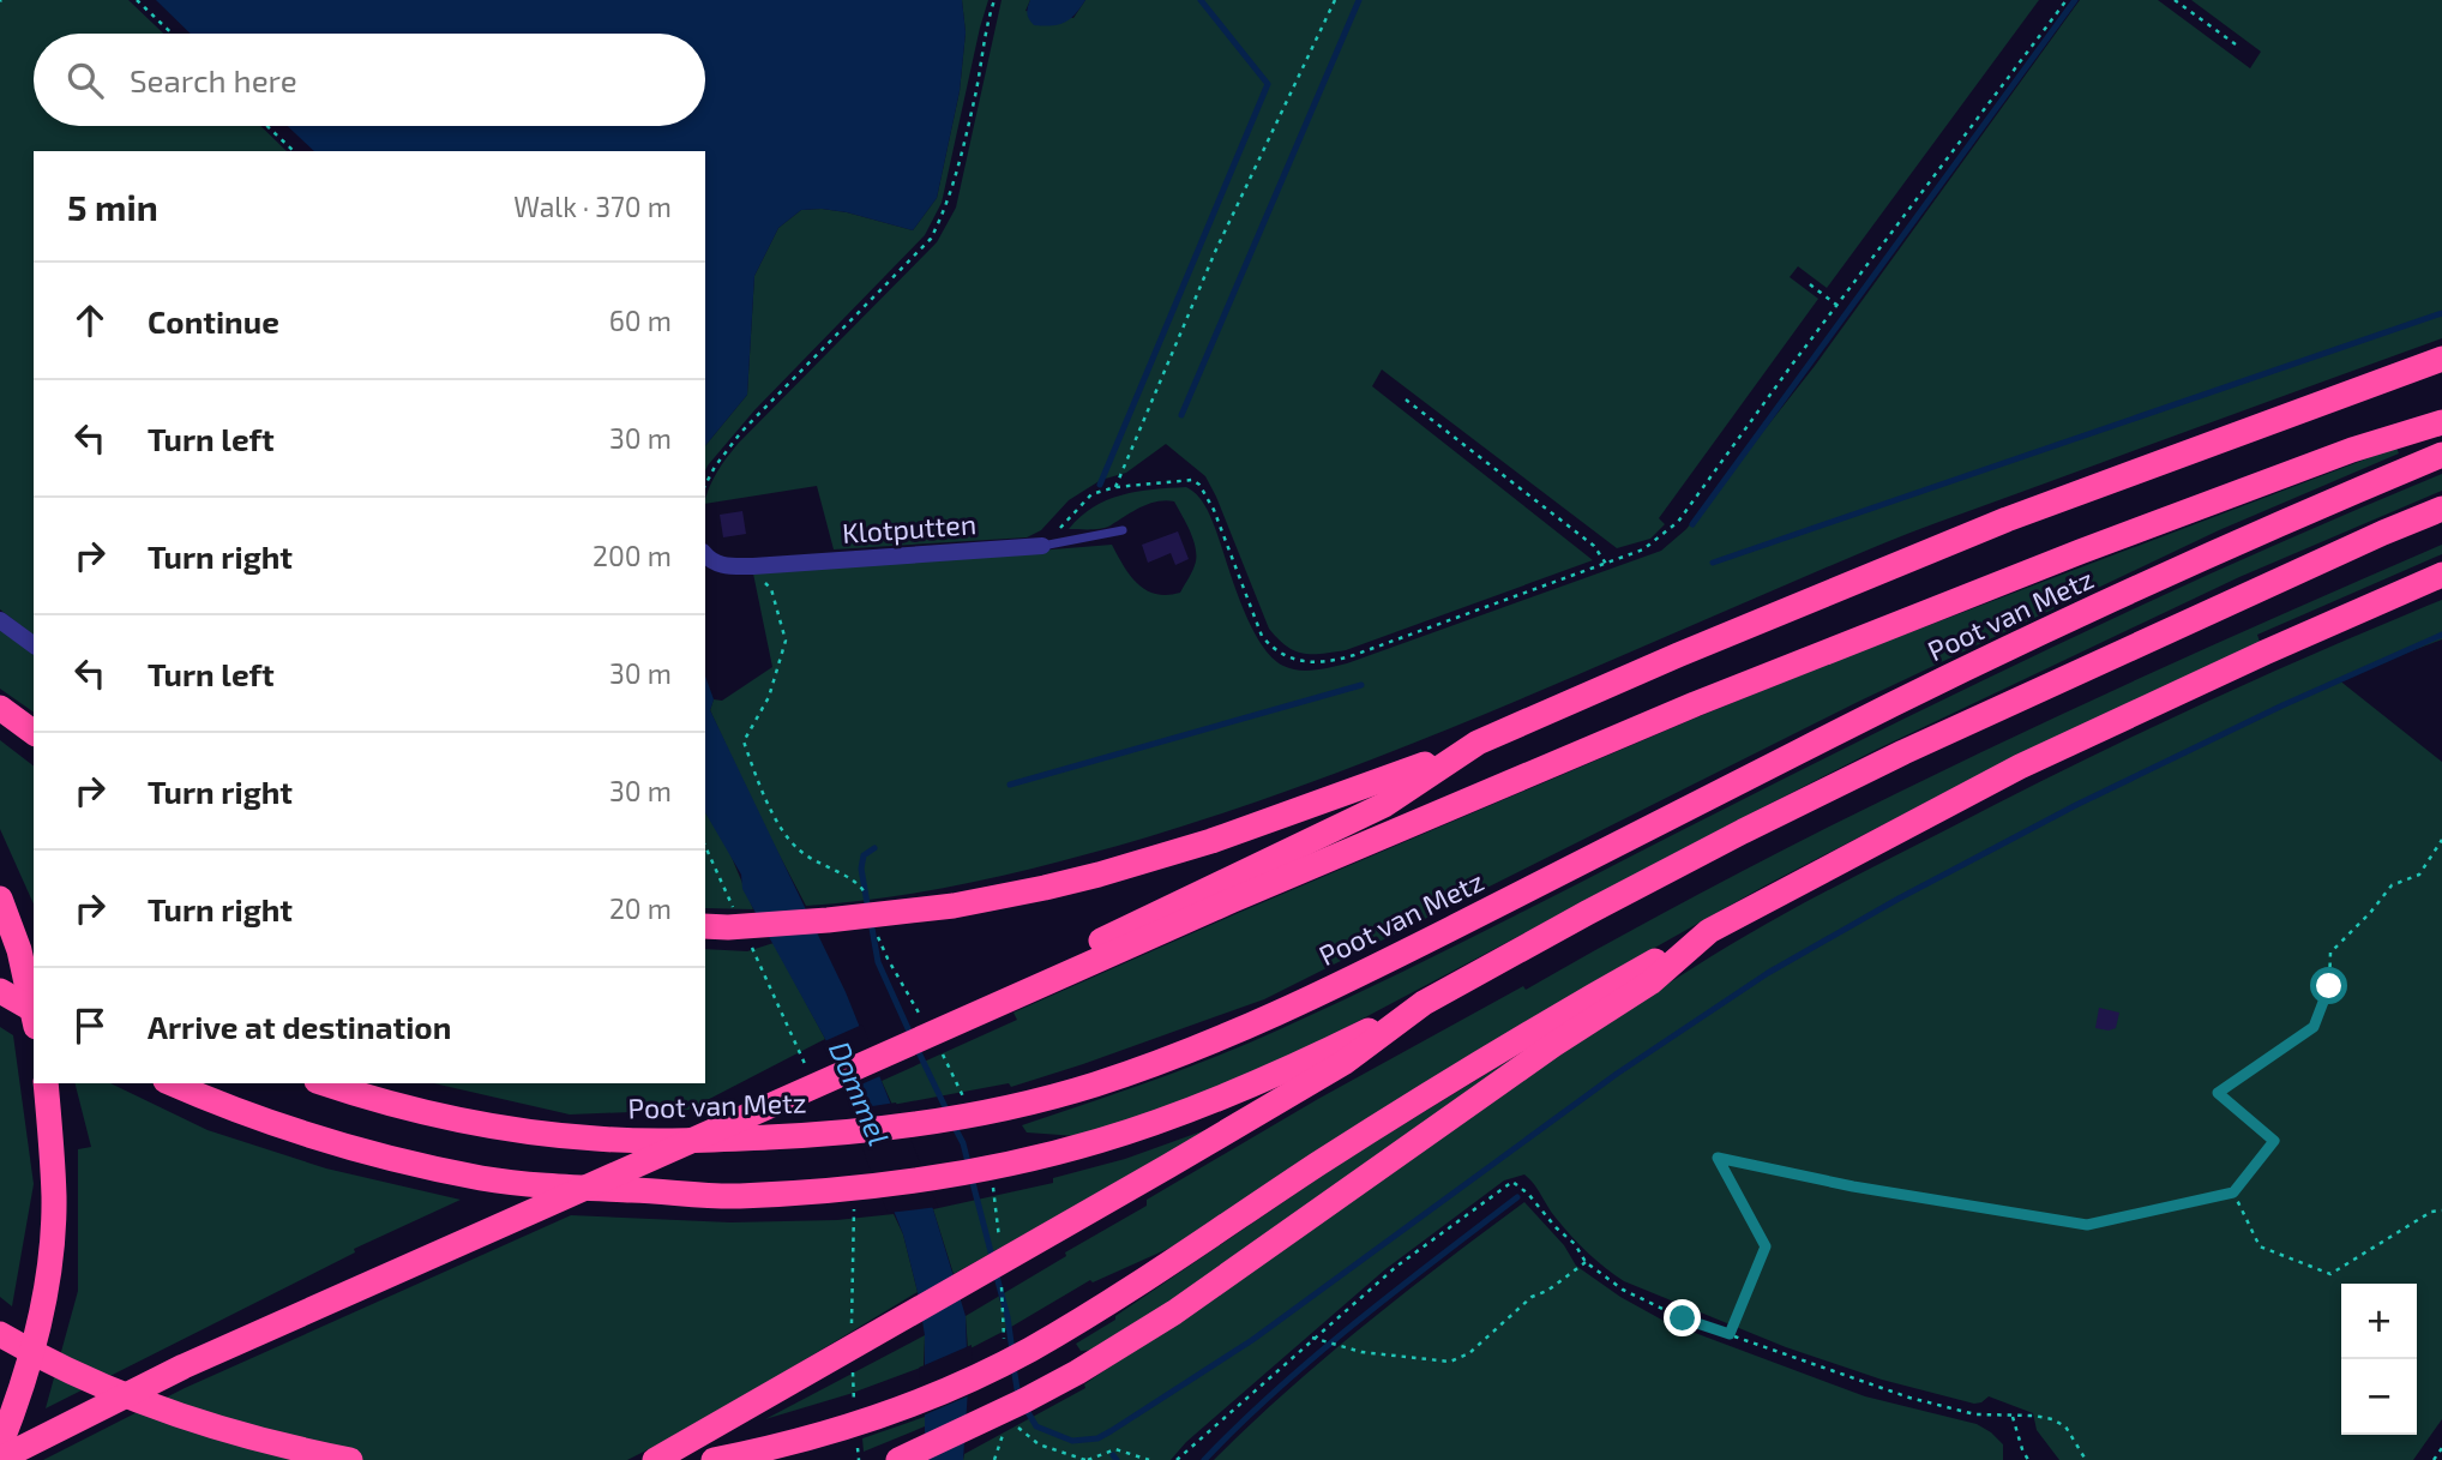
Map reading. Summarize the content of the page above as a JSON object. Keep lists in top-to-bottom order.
{
  "streets": {
    "highway": ["Poot van Metz"],
    "street": ["Klotputten"]
  },
  "water": ["Dommel"],
  "page": {
    "search": "Search here",
    "heading": ["5 min", "Walk · 370 m"],
    "list": [
      ["Continue", "60 m"],
      ["Turn left", "30 m"],
      ["Turn right", "200 m"],
      ["Turn left", "30 m"],
      ["Turn right", "30 m"],
      ["Turn right", "20 m"],
      "Arrive at destination"
    ],
    "map_buttons": ["+", "−"]
  }
}
